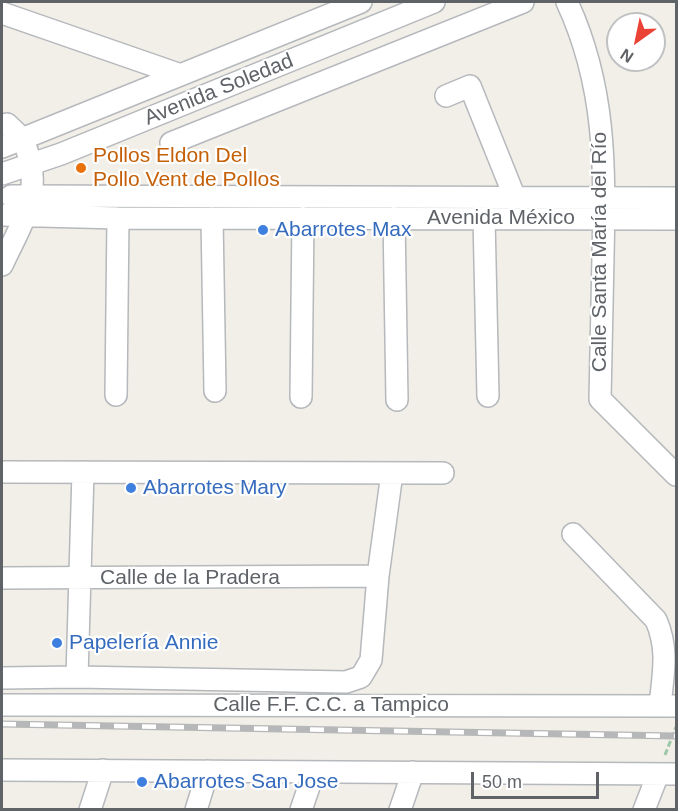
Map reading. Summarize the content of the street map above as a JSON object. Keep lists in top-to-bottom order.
{
  "streets": {
    "street": [
      "Avenida Soledad",
      "Avenida México",
      "Calle Santa María del Río",
      "Calle de la Pradera",
      "Calle F.F. C.C. a Tampico"
    ]
  },
  "crossings": [
    ["Avenida México", "Calle Santa María del Río"]
  ],
  "places": [
    "Pollos Eldon Del Pollo Vent de Pollos",
    "Abarrotes Max",
    "Abarrotes Mary",
    "Papelería Annie",
    "Abarrotes San Jose"
  ],
  "scale_bar": "50 m",
  "north": "bottom left"
}
